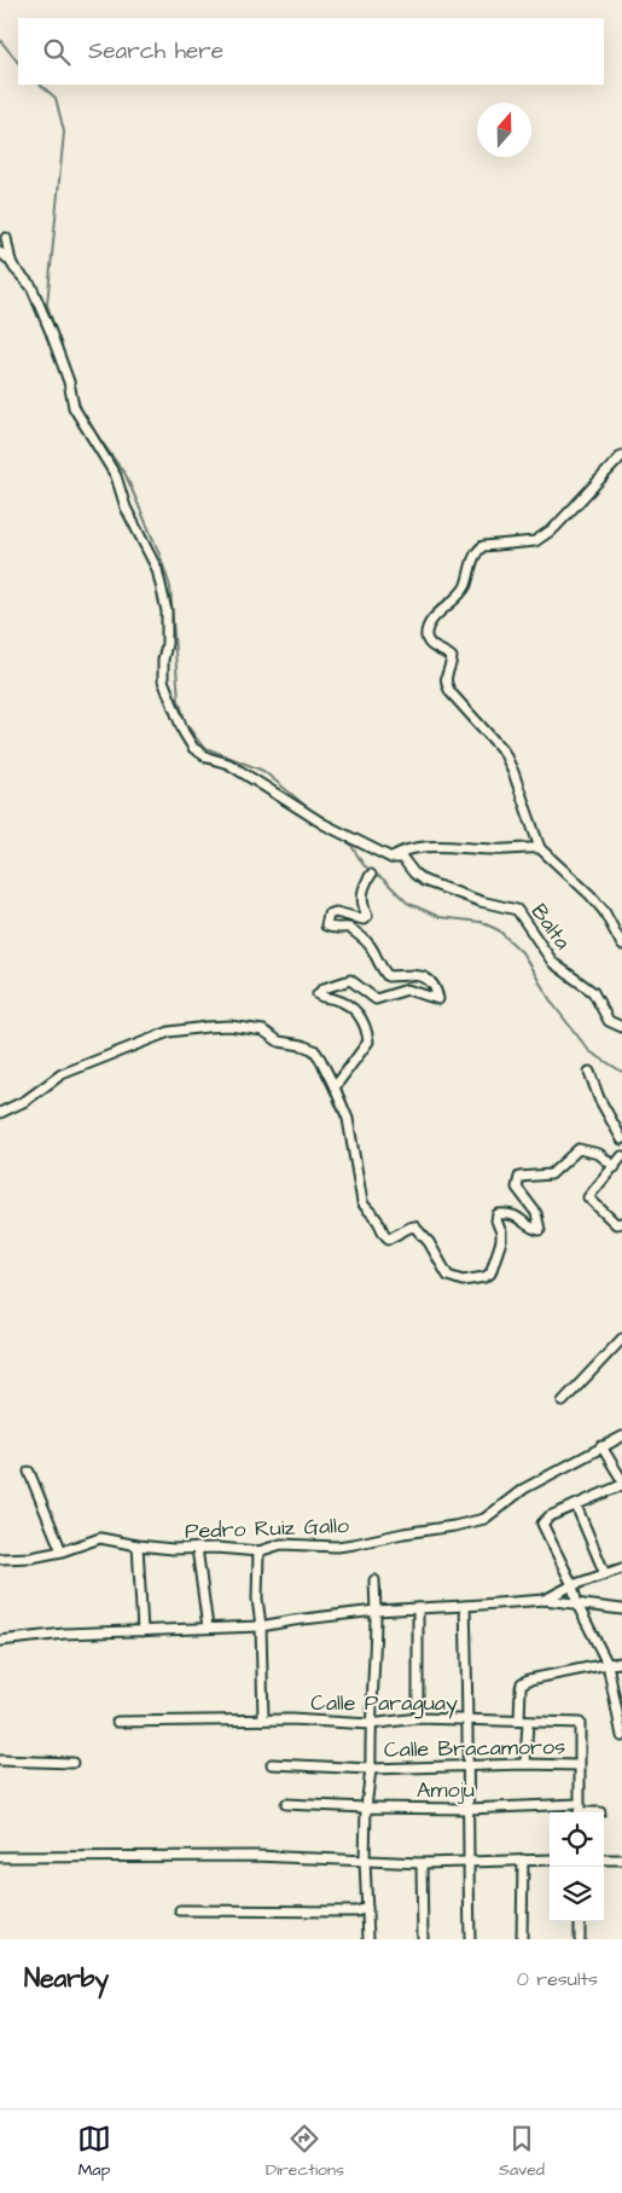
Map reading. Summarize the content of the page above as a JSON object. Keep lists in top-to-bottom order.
{
  "streets": {
    "street": [
      "Balta",
      "Pedro Ruiz Gallo",
      "Calle Paraguay",
      "Calle Bracamoros",
      "Amoju"
    ]
  },
  "crossings": [
    ["Calle Paraguay", "Calle Bracamoros"]
  ],
  "north": "top",
  "page": {
    "search": "Search here",
    "heading": ["Nearby", "0 results"],
    "nav": ["Map", "Directions", "Saved"]
  }
}
